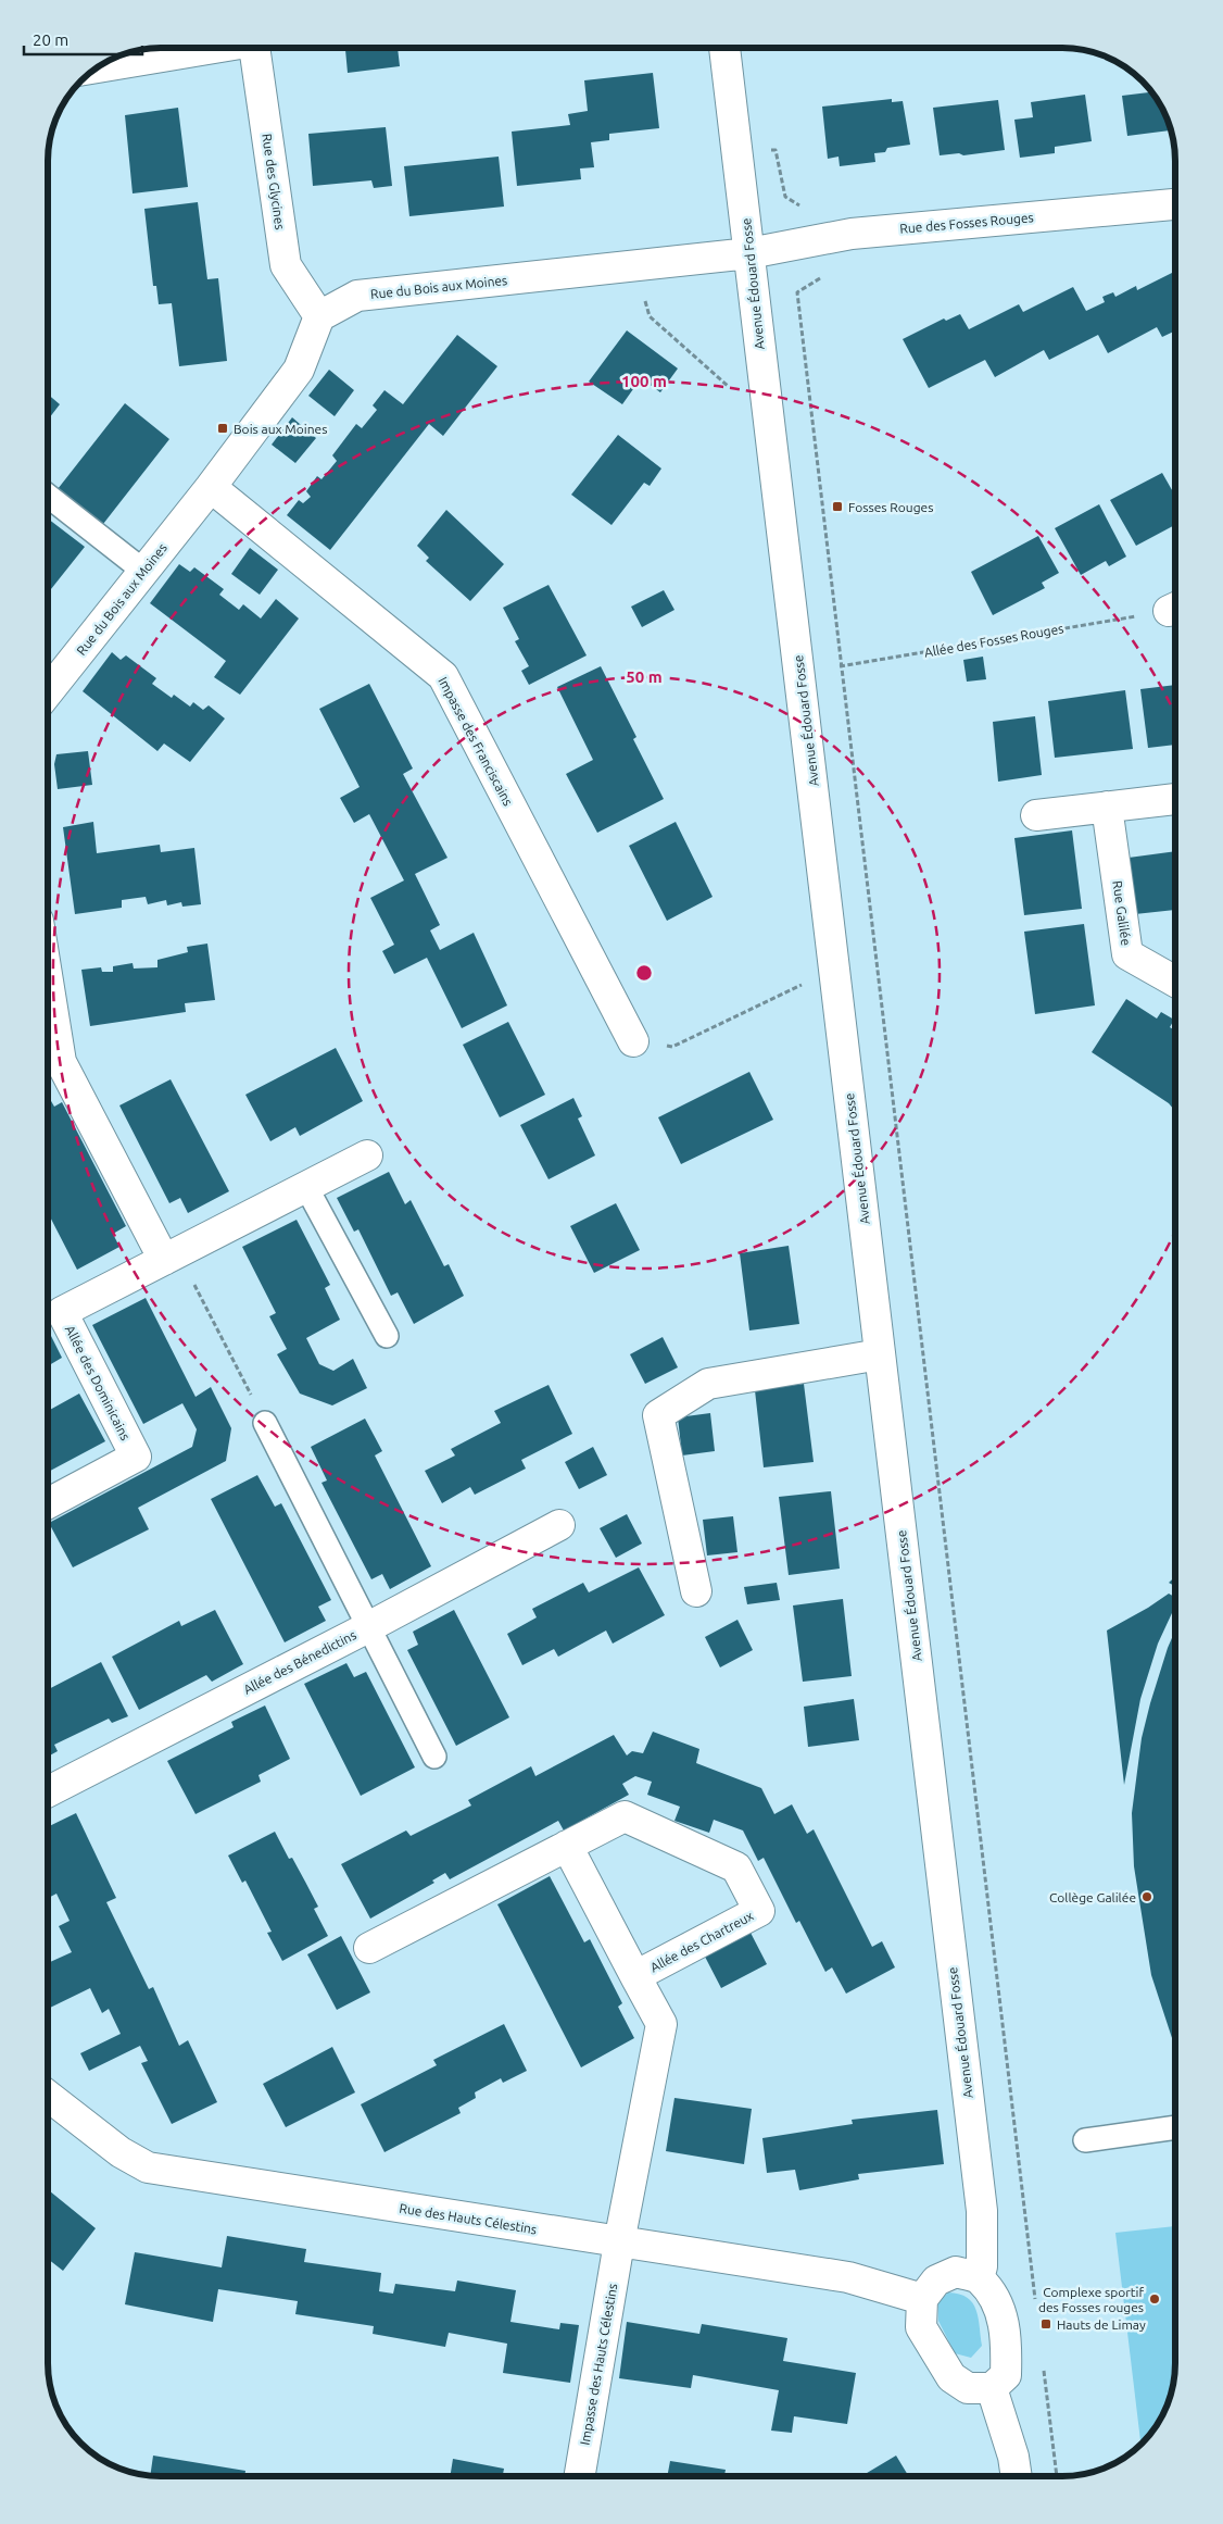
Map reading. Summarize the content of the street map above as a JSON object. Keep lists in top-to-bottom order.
{
  "streets": {
    "street": [
      "Rue des Glycines",
      "Rue des Fosses Rouges",
      "Avenue Édouard Fosse",
      "Rue du Bois aux Moines",
      "Impasse des Franciscains",
      "Rue Galilée",
      "Allée des Dominicains",
      "Allée des Bénedictins",
      "Allée des Chartreux",
      "Rue des Hauts Célestins",
      "Impasse des Hauts Célestins"
    ],
    "path": ["Allée des Fosses Rouges"]
  },
  "crossings": [
    ["Rue des Glycines", "Rue du Bois aux Moines"],
    ["Rue des Fosses Rouges", "Avenue Édouard Fosse"],
    ["Rue des Fosses Rouges", "Rue du Bois aux Moines"],
    ["Avenue Édouard Fosse", "Rue du Bois aux Moines"],
    ["Avenue Édouard Fosse", "Allée des Fosses Rouges"],
    ["Avenue Édouard Fosse", "Rue des Hauts Célestins"],
    ["Rue du Bois aux Moines", "Impasse des Franciscains"],
    ["Allée des Chartreux", "Rue des Hauts Célestins"],
    ["Allée des Chartreux", "Impasse des Hauts Célestins"],
    ["Rue des Hauts Célestins", "Impasse des Hauts Célestins"]
  ],
  "places": {
    "transit": ["Bois aux Moines", "Fosses Rouges", "Hauts de Limay"],
    "other": ["Collège Galilée", "Complexe sportif des Fosses rouges"]
  },
  "scale_bar": "20 m",
  "rings": ["100 m", "50 m"]
}
